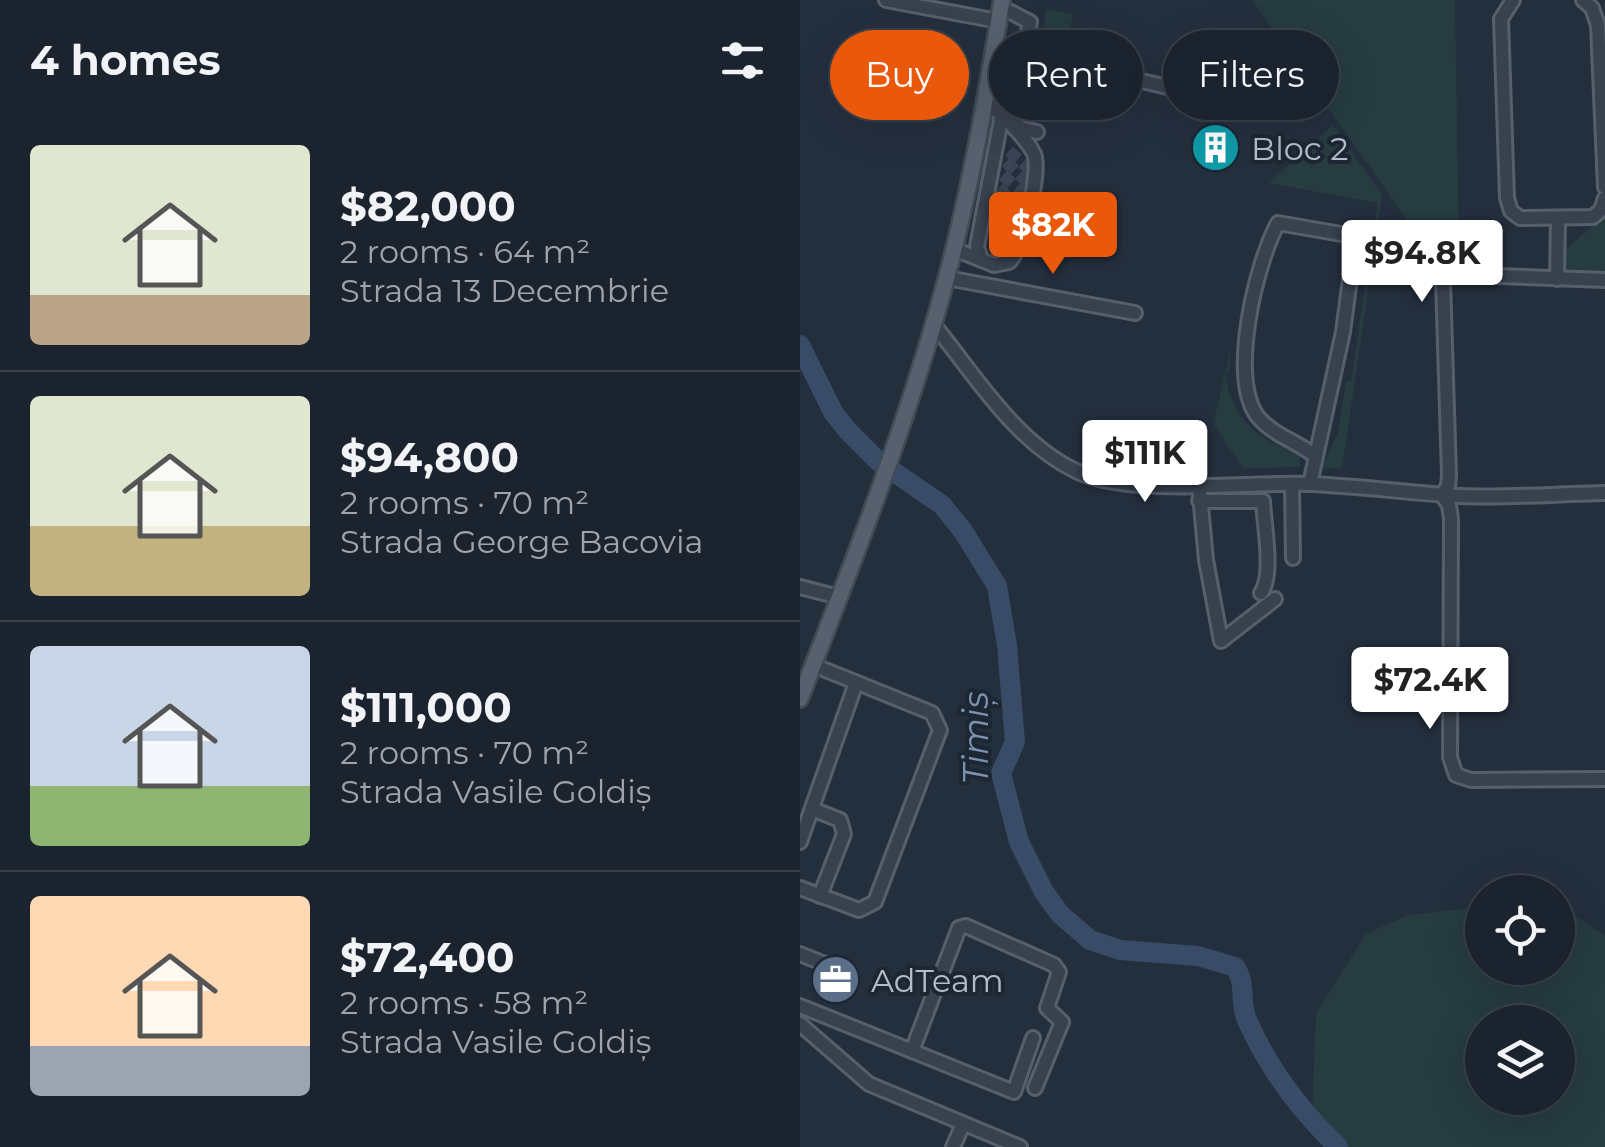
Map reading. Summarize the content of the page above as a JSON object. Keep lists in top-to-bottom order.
{
  "water": ["Timiș"],
  "places": {
    "building": ["Bloc 2"],
    "office": ["AdTeam"]
  },
  "page": {
    "heading": "4 homes",
    "chip": ["Buy", "Rent", "Filters"],
    "list": [
      {
        "name": "$82,000",
        "note": "2 rooms · 64 m² · Strada 13 Decembrie"
      },
      {
        "name": "$94,800",
        "note": "2 rooms · 70 m² · Strada George Bacovia"
      },
      {
        "name": "$111,000",
        "note": "2 rooms · 70 m² · Strada Vasile Goldiș"
      },
      {
        "name": "$72,400",
        "note": "2 rooms · 58 m² · Strada Vasile Goldiș"
      }
    ],
    "price": [
      "$82K",
      "$94.8K",
      "$111K",
      "$72.4K"
    ]
  }
}
